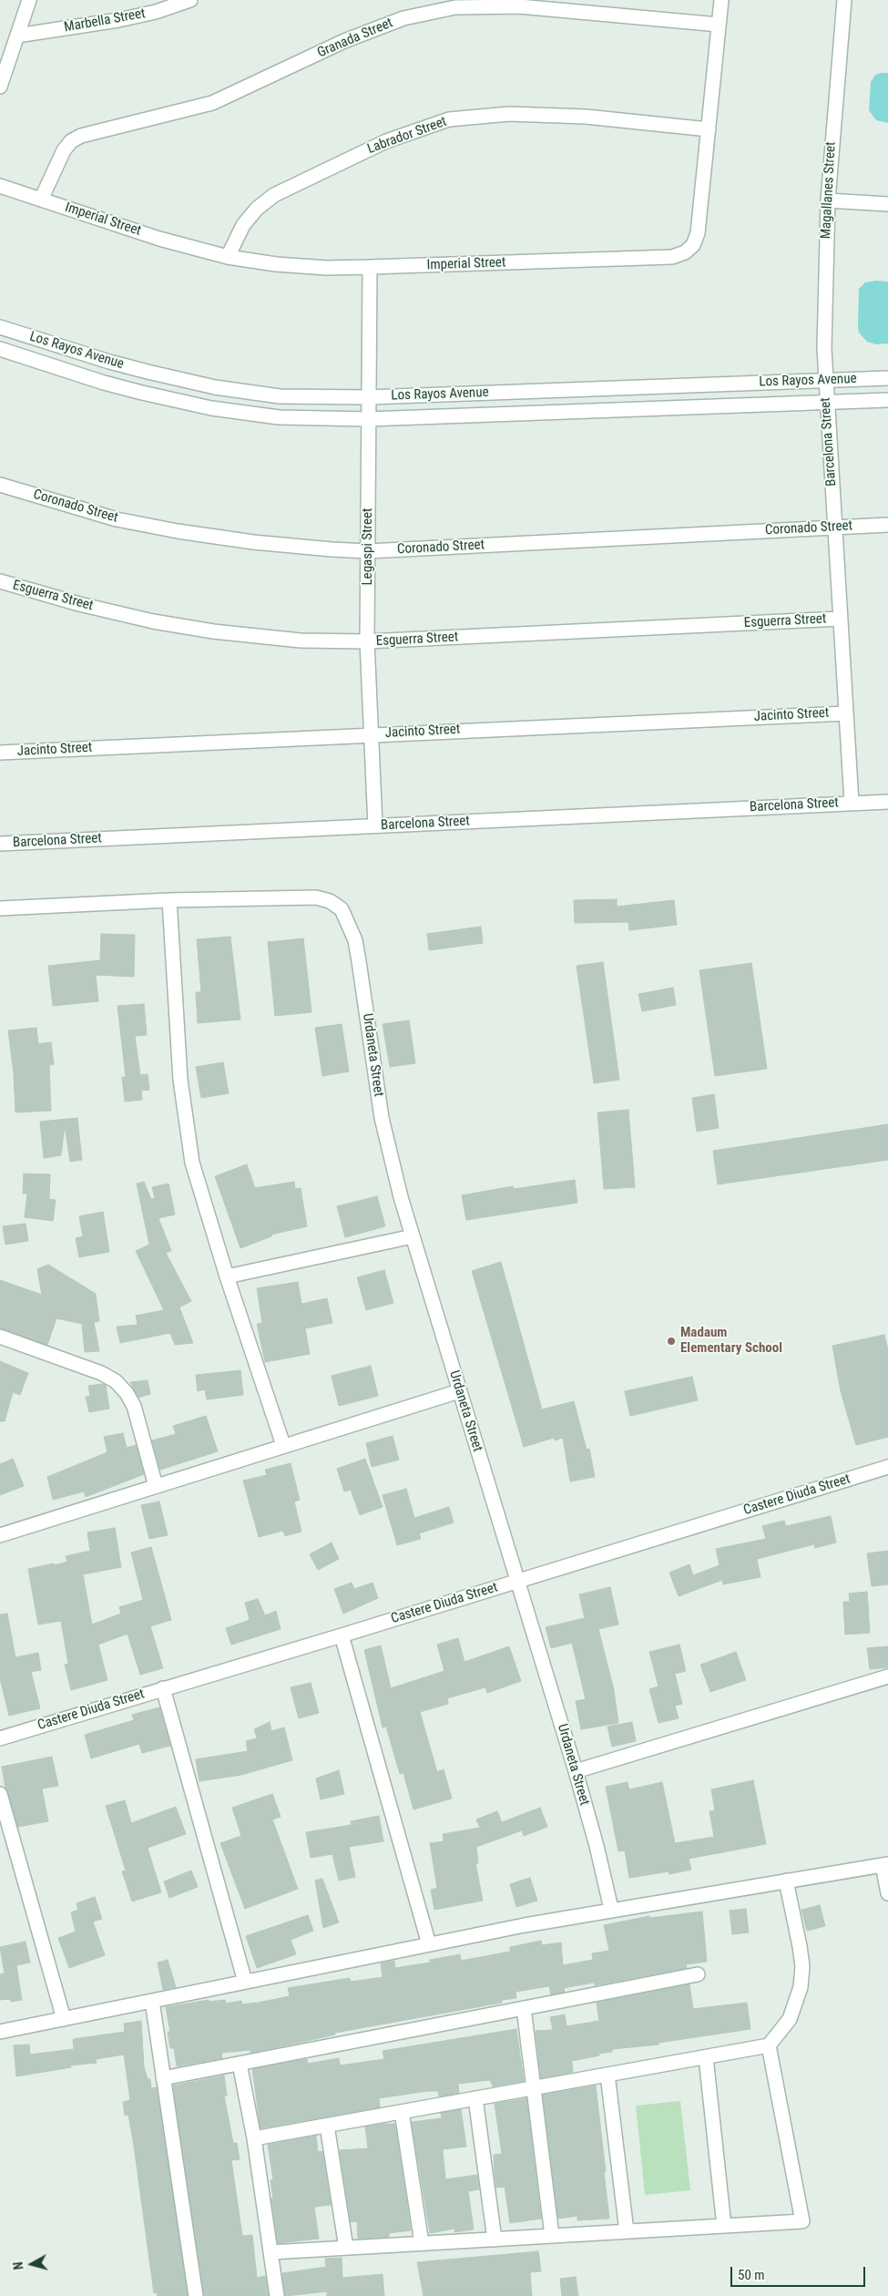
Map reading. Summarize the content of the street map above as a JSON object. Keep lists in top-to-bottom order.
{
  "streets": {
    "street": [
      "Marbella Street",
      "Granada Street",
      "Labrador Street",
      "Magallanes Street",
      "Imperial Street",
      "Los Rayos Avenue",
      "Barcelona Street",
      "Coronado Street",
      "Legaspi Street",
      "Esguerra Street",
      "Jacinto Street",
      "Urdaneta Street",
      "Castere Diuda Street"
    ]
  },
  "crossings": [
    ["Granada Street", "Imperial Street"],
    ["Labrador Street", "Imperial Street"],
    ["Magallanes Street", "Los Rayos Avenue"],
    ["Magallanes Street", "Barcelona Street"],
    ["Imperial Street", "Legaspi Street"],
    ["Los Rayos Avenue", "Barcelona Street"],
    ["Los Rayos Avenue", "Legaspi Street"],
    ["Barcelona Street", "Coronado Street"],
    ["Barcelona Street", "Legaspi Street"],
    ["Barcelona Street", "Esguerra Street"],
    ["Barcelona Street", "Jacinto Street"],
    ["Coronado Street", "Legaspi Street"],
    ["Legaspi Street", "Esguerra Street"],
    ["Legaspi Street", "Jacinto Street"],
    ["Urdaneta Street", "Castere Diuda Street"]
  ],
  "places": ["Madaum Elementary School"],
  "scale_bar": "50 m",
  "north": "left"
}
